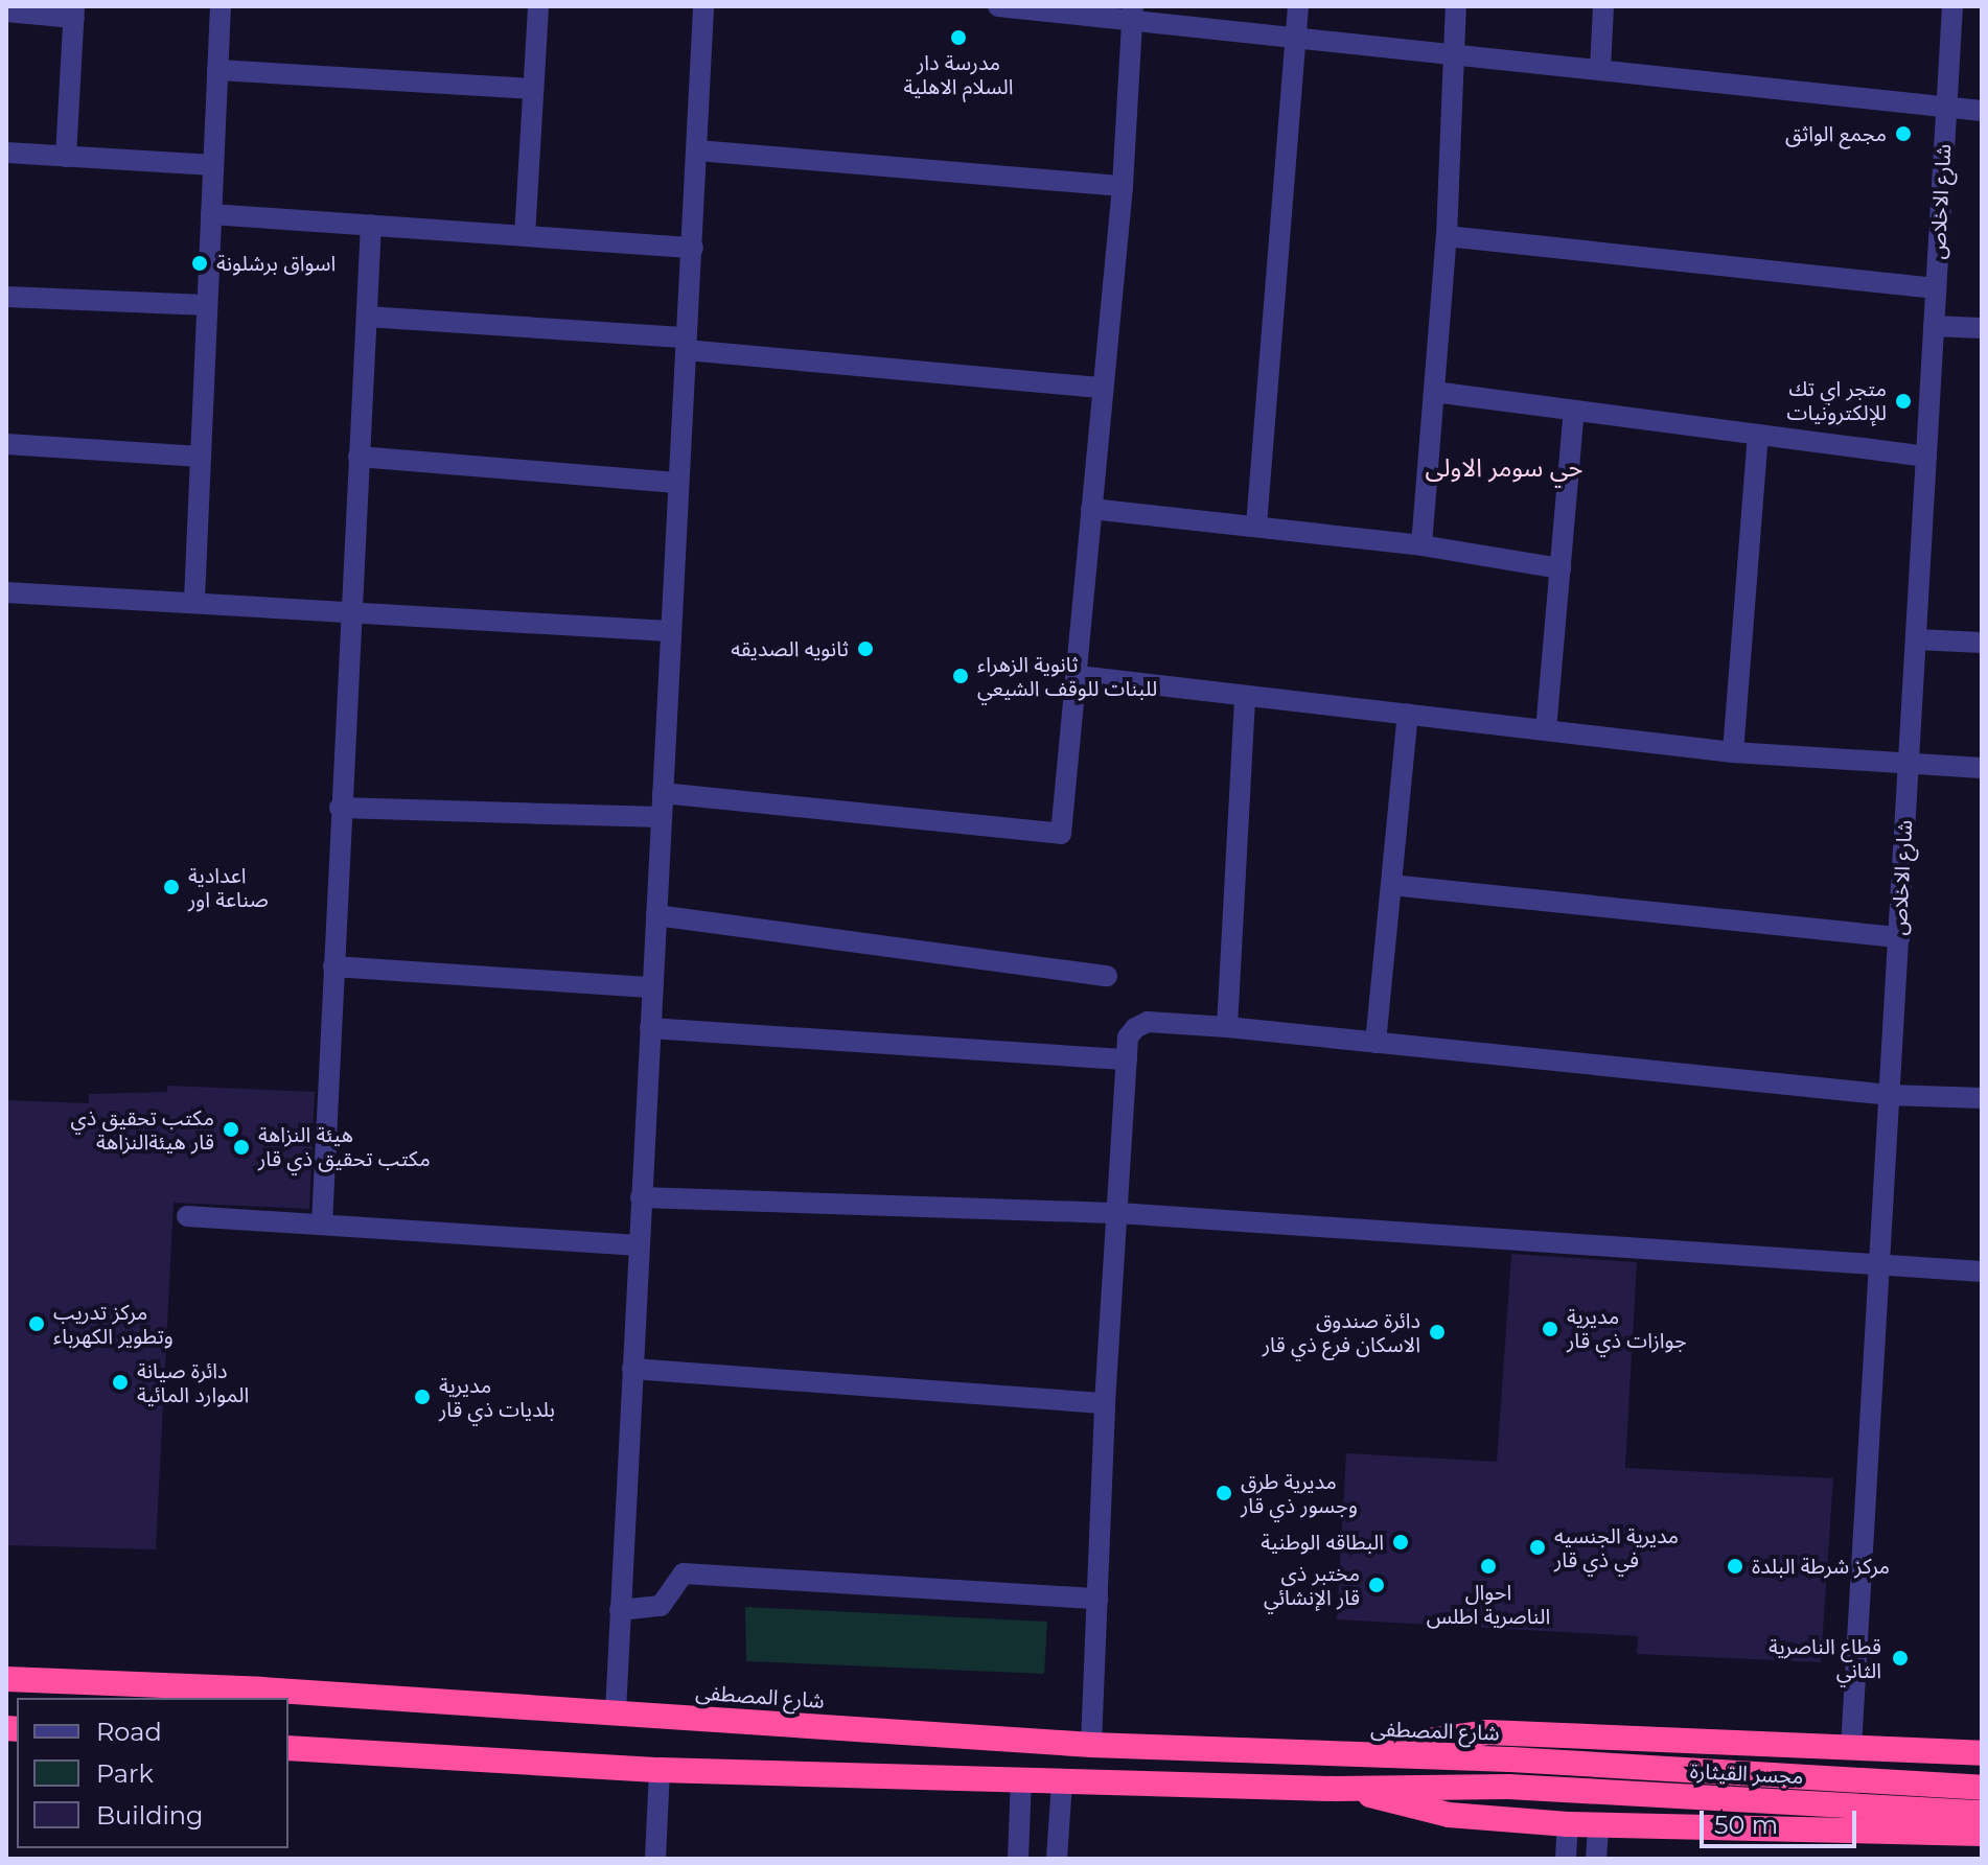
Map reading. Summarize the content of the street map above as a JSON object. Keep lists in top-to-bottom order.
{
  "streets": {
    "highway": ["شارع المصطفى", "مجسر القيثارة"],
    "street": ["شارع الاخلاص"]
  },
  "crossings": [
    ["شارع المصطفى", "مجسر القيثارة"]
  ],
  "districts": ["حي سومر الاولى"],
  "places": [
    "مدرسة دار السلام الاهلية",
    "مجمع الواثق",
    "اسواق برشلونة",
    "متجر اي تك للإلكترونيات",
    "ثانويه الصديقه",
    "ثانوية الزهراء للبنات للوقف الشيعي",
    "اعدادية صناعة اور",
    "مكتب تحقيق ذي قار هيئةالنزاهة",
    "هيئة النزاهة مكتب تحقيق ذي قار",
    "مركز تدريب وتطوير الكهرباء",
    "مديرية جوازات ذي قار",
    "دائرة صندوق الاسكان فرع ذي قار",
    "دائرة صيانة الموارد المائية",
    "مديرية بلديات ذي قار",
    "مديرية طرق وجسور ذي قار",
    "البطاقه الوطنية",
    "مديرية الجنسيه في ذي قار",
    "احوال الناصرية اطلس",
    "مركز شرطة البلدة",
    "مختبر ذي قار الإنشائي",
    "قطاع الناصرية الثاني"
  ],
  "legend": ["Road", "Park", "Building"],
  "scale_bar": "50 m"
}
